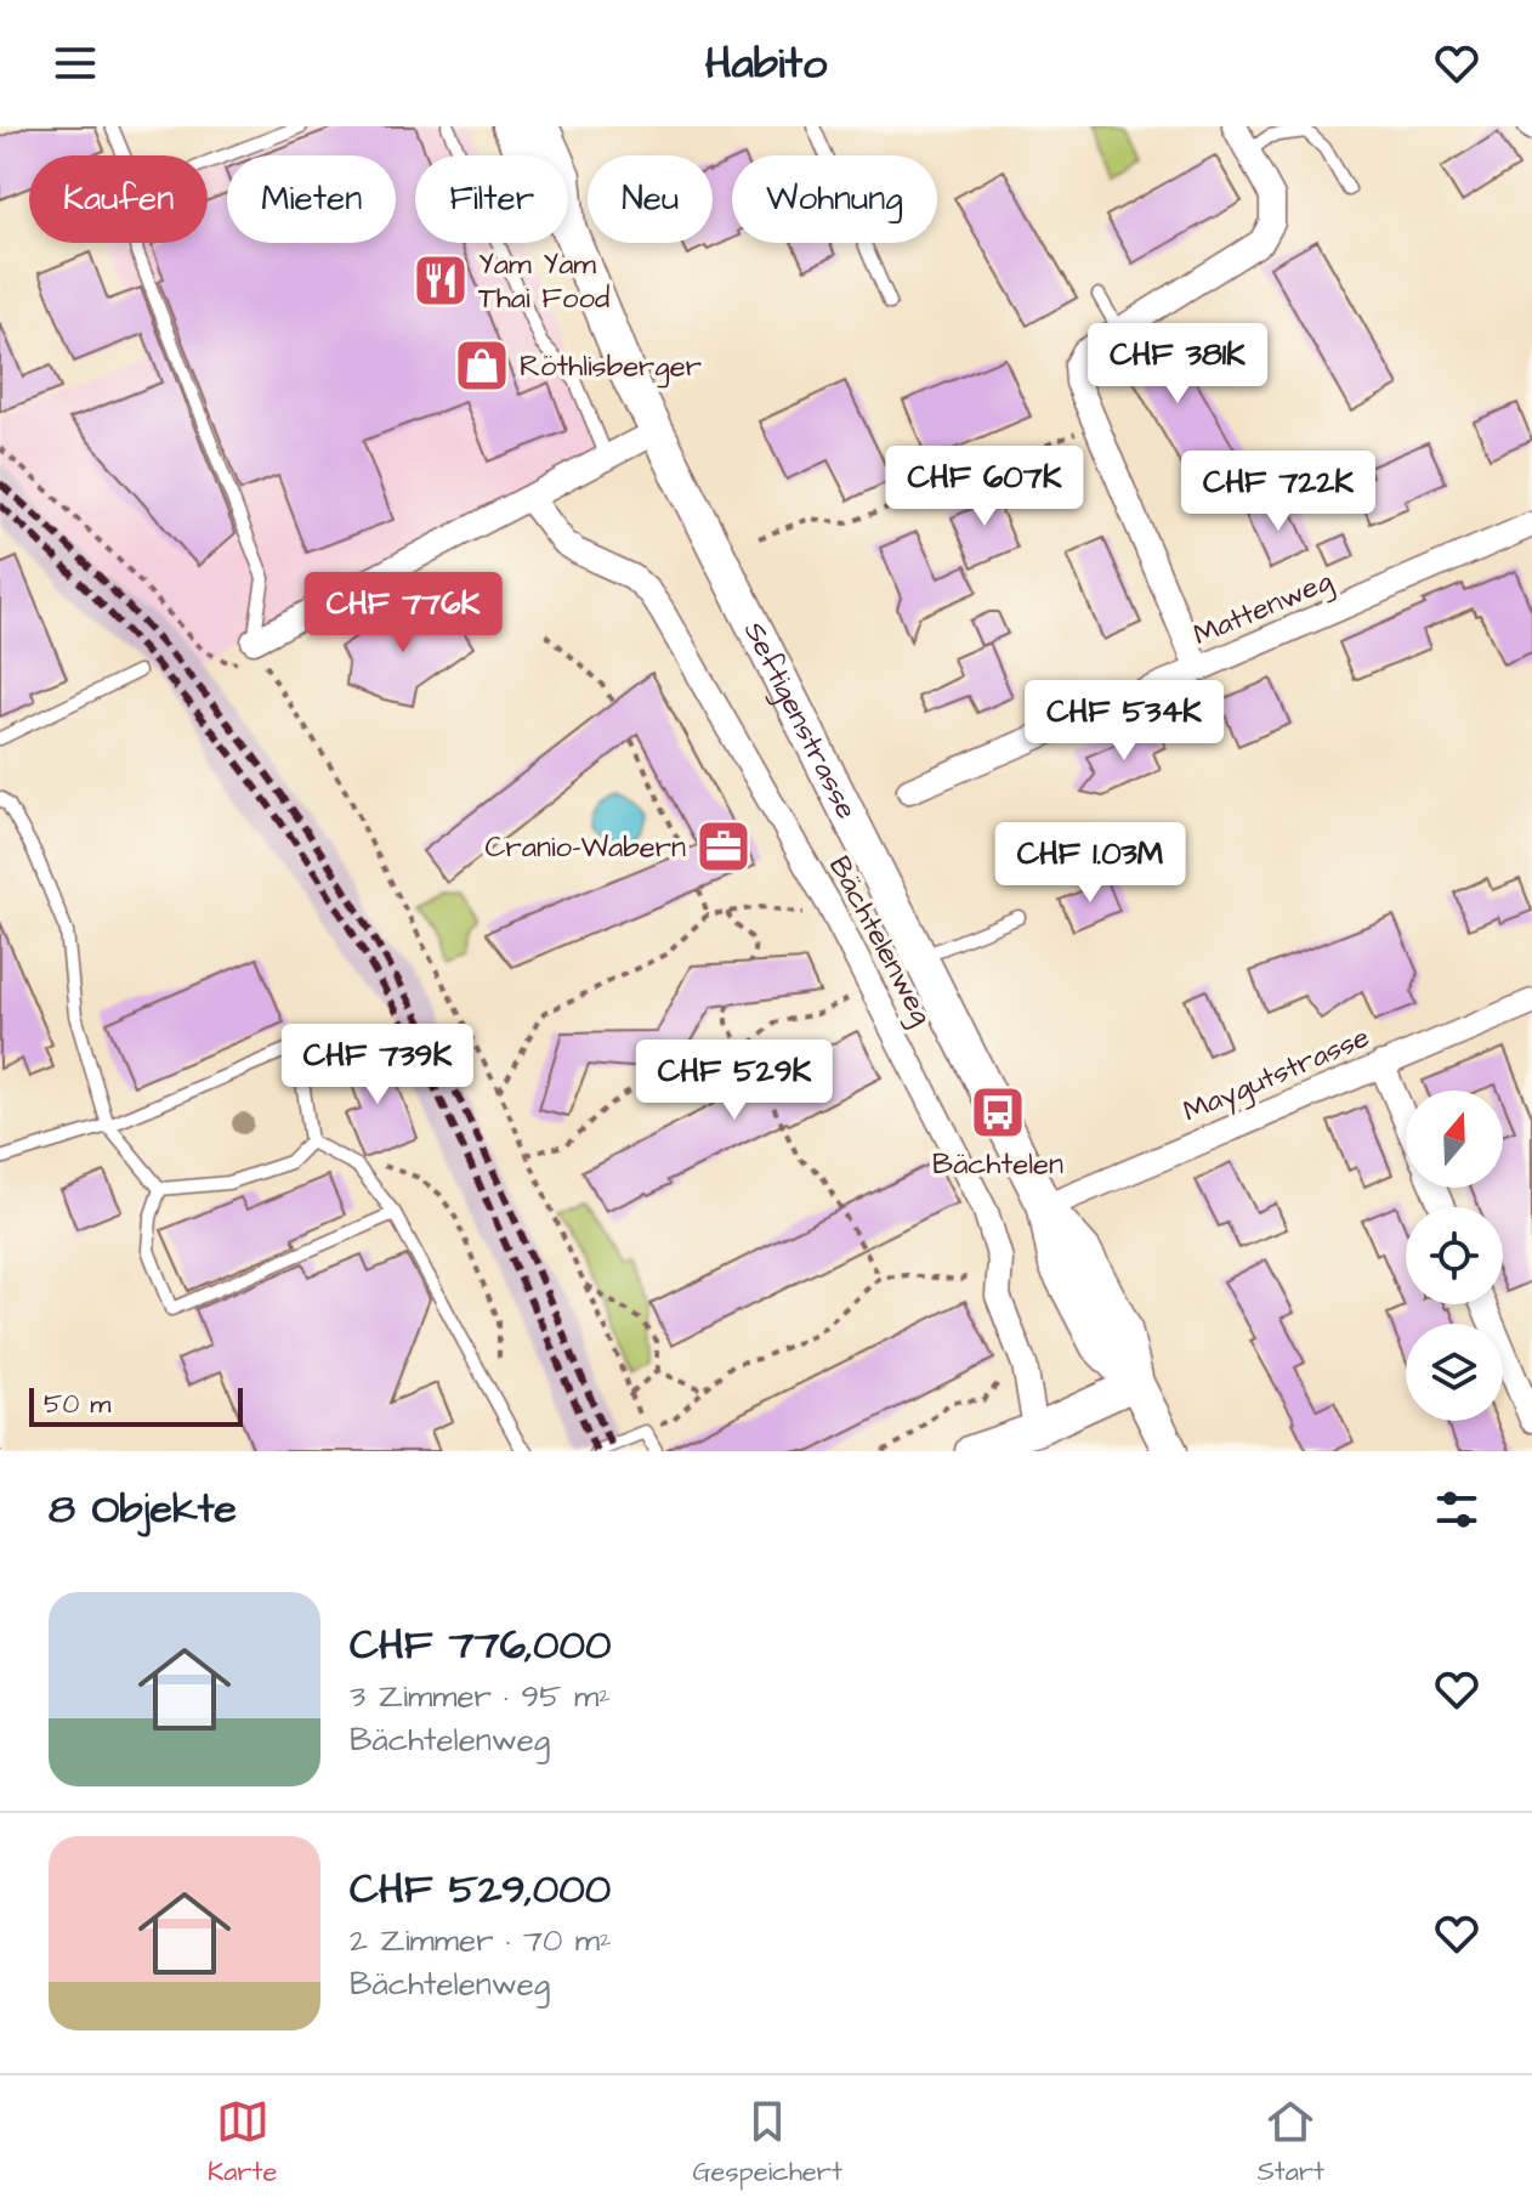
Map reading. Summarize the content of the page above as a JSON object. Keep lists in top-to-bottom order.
{
  "streets": {
    "main road": ["Seftigenstrasse"],
    "street": ["Mattenweg", "Bächtelenweg", "Maygutstrasse"]
  },
  "crossings": [
    ["Seftigenstrasse", "Maygutstrasse"]
  ],
  "places": {
    "restaurant": ["Yam Yam Thai Food"],
    "shop": ["Röthlisberger"],
    "office": ["Cranio-Wabern"],
    "bus stop": ["Bächtelen"]
  },
  "scale_bar": "50 m",
  "north": "top",
  "page": {
    "header": "Habito",
    "chip": [
      "Kaufen",
      "Mieten",
      "Filter",
      "Neu",
      "Wohnung"
    ],
    "price": [
      "CHF 381K",
      "CHF 607K",
      "CHF 722K",
      "CHF 776K",
      "CHF 534K",
      "CHF 1.03M",
      "CHF 739K",
      "CHF 529K"
    ],
    "scale": "50 m",
    "heading": "8 Objekte",
    "list": [
      {
        "name": "CHF 776,000",
        "note": "3 Zimmer · 95 m² · Bächtelenweg"
      },
      {
        "name": "CHF 529,000",
        "note": "2 Zimmer · 70 m² · Bächtelenweg"
      }
    ],
    "tabs": ["Karte", "Gespeichert", "Start"]
  }
}
